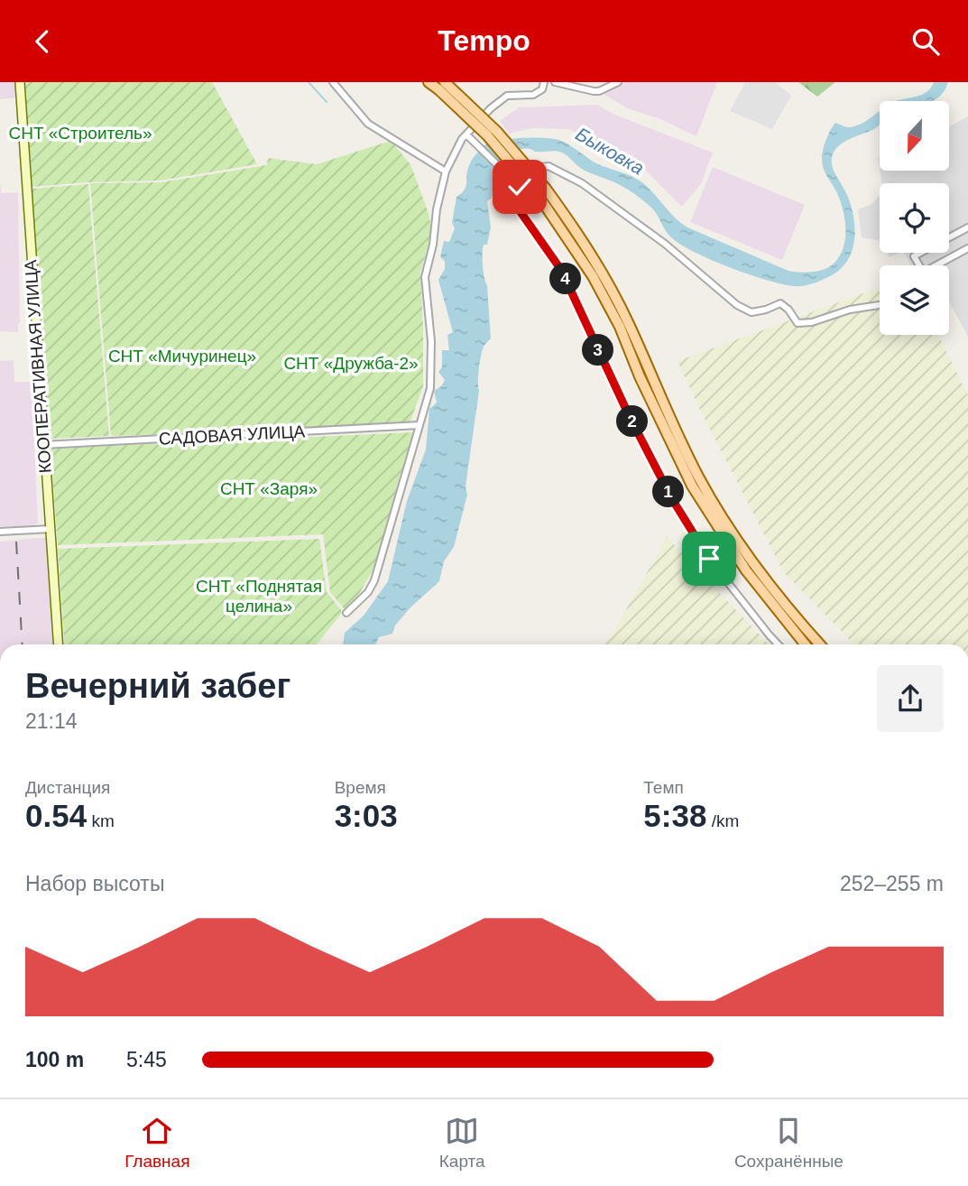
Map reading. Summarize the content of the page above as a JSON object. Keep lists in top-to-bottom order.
{
  "streets": {
    "main road": ["КООПЕРАТИВНАЯ УЛИЦА"],
    "street": ["САДОВАЯ УЛИЦА"]
  },
  "crossings": [
    ["КООПЕРАТИВНАЯ УЛИЦА", "САДОВАЯ УЛИЦА"]
  ],
  "water": ["Быковка"],
  "parks": [
    "СНТ «Строитель»",
    "СНТ «Мичуринец»",
    "СНТ «Дружба-2»",
    "СНТ «Заря»",
    "СНТ «Поднятая целина»"
  ],
  "north": "bottom",
  "page": {
    "header": "Tempo",
    "pins": [
      "4",
      "3",
      "2",
      "1"
    ],
    "heading": ["Вечерний забег", "21:14"],
    "stats": [
      ["Дистанция", "0.54 km"],
      ["Время", "3:03"],
      ["Темп", "5:38 /km"]
    ],
    "chart": ["Набор высоты", "252–255 m"],
    "list": [
      {
        "name": "100 m",
        "note": "5:45"
      }
    ],
    "tabs": ["Главная", "Карта", "Сохранённые"]
  }
}
